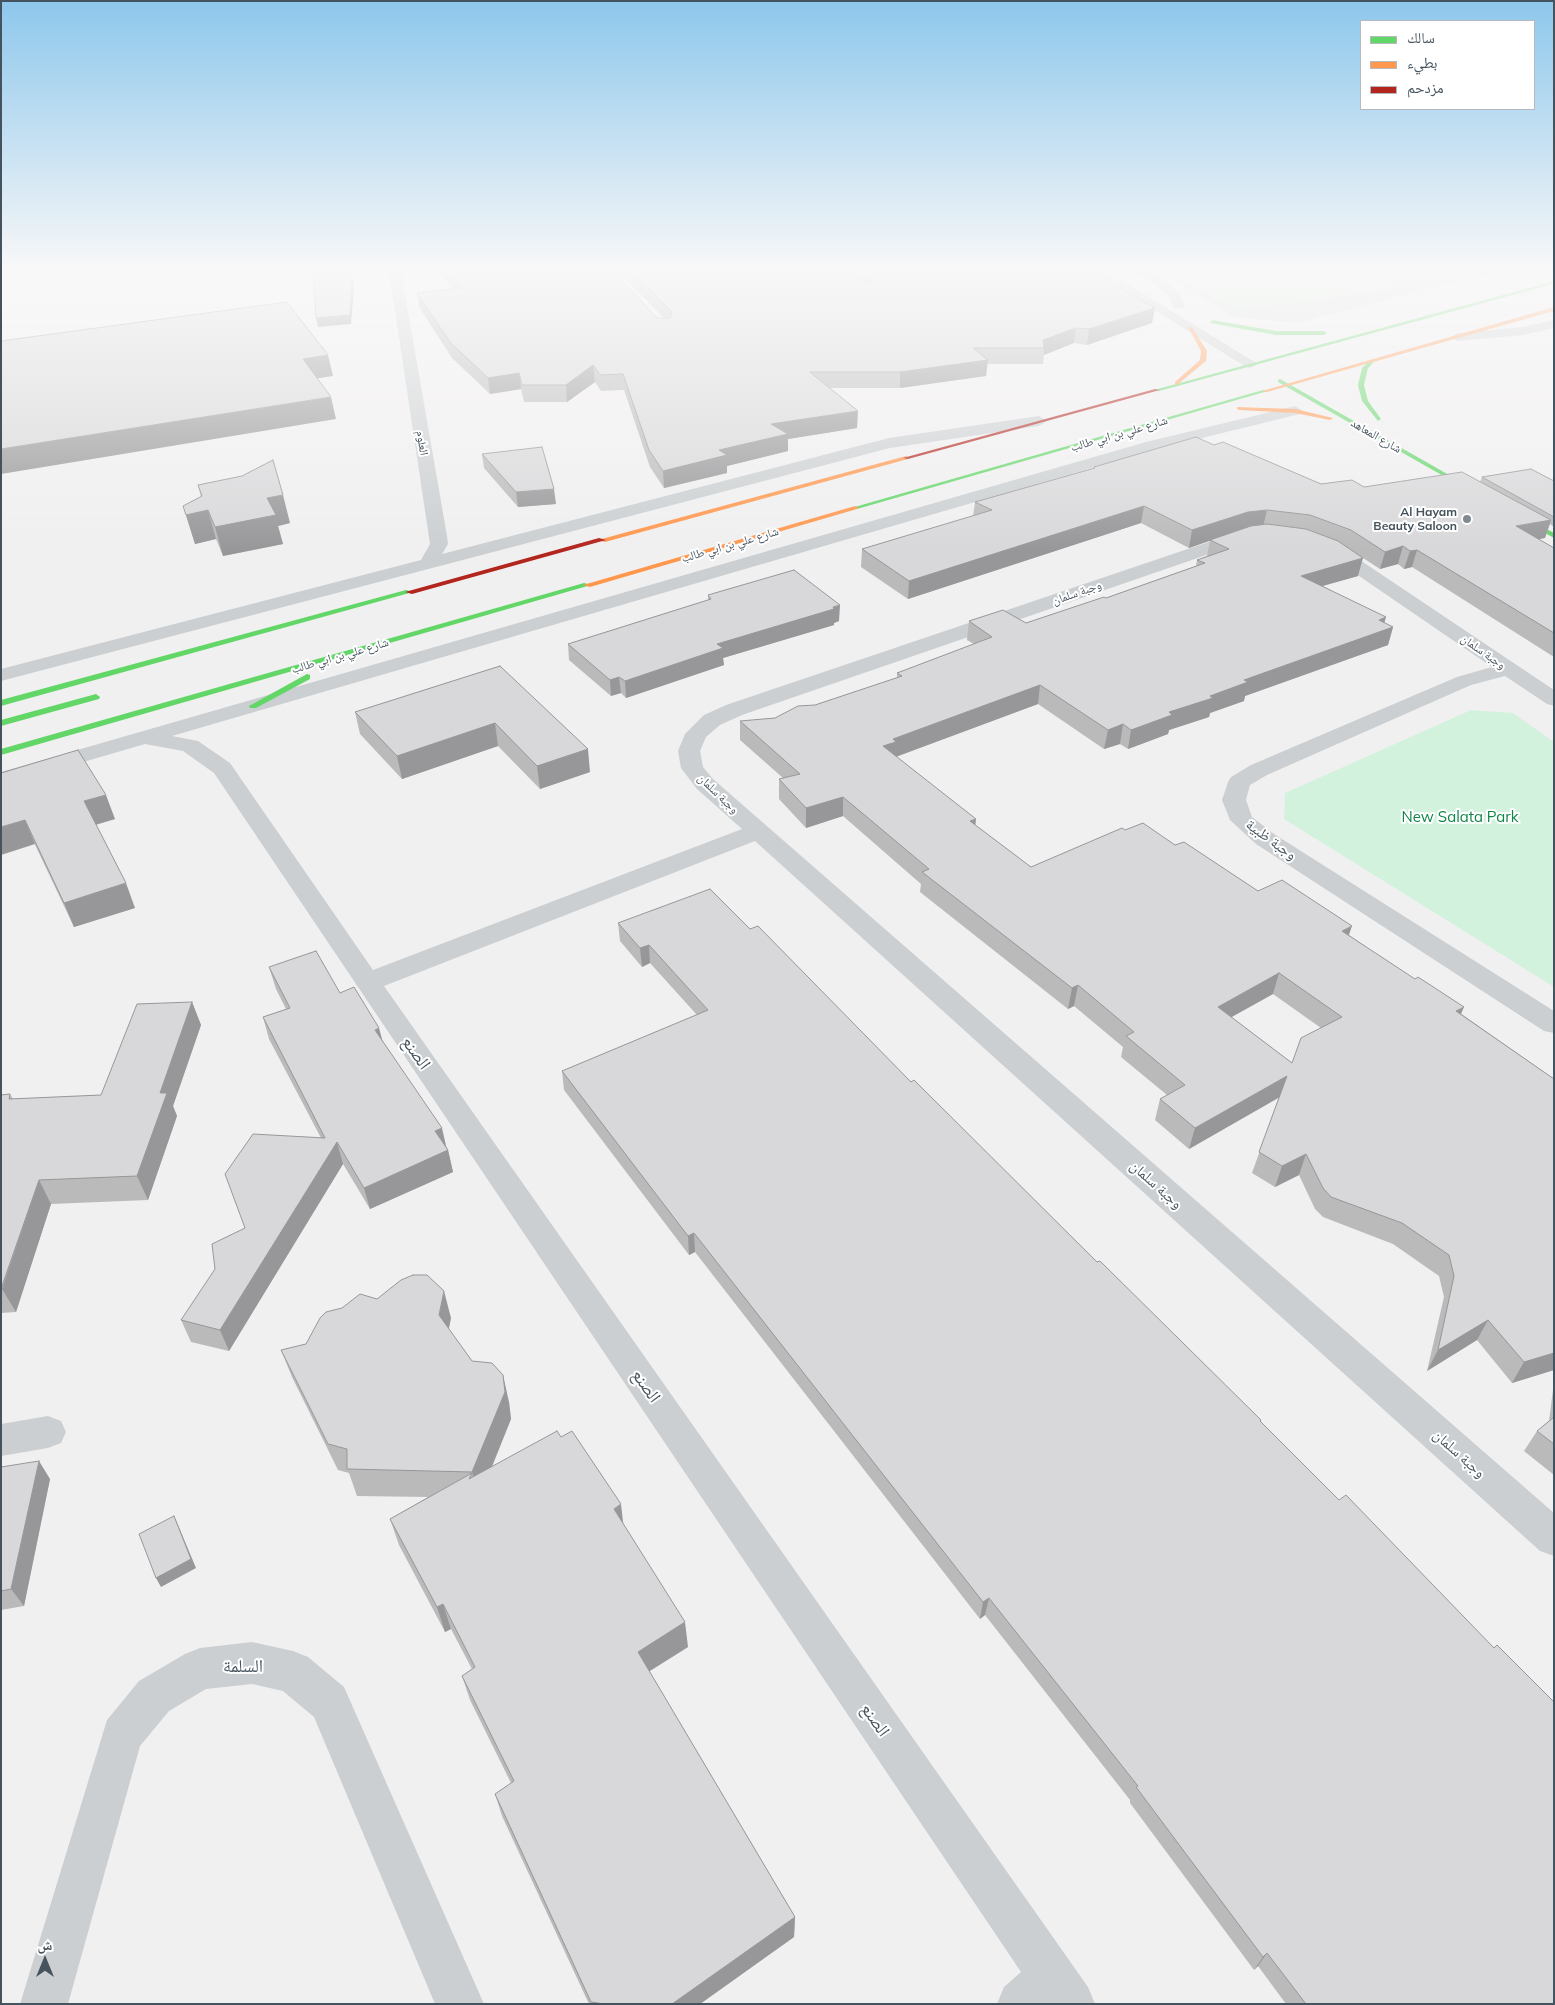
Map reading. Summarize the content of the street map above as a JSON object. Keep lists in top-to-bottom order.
{
  "streets": {
    "main road": ["شارع علي بن ابي طالب", "شارع المعاهد"],
    "street": [
      "العلوم",
      "وجبة سلمان",
      "وجبة ظبية",
      "الصنع",
      "السلمة"
    ]
  },
  "crossings": [
    ["شارع علي بن ابي طالب", "شارع المعاهد"],
    ["شارع علي بن ابي طالب", "الصنع"],
    ["وجبة سلمان", "وجبة ظبية"]
  ],
  "parks": ["New Salata Park"],
  "places": ["Al Hayam Beauty Saloon"],
  "legend": ["سالك", "بطيء", "مزدحم"],
  "north": "top"
}
